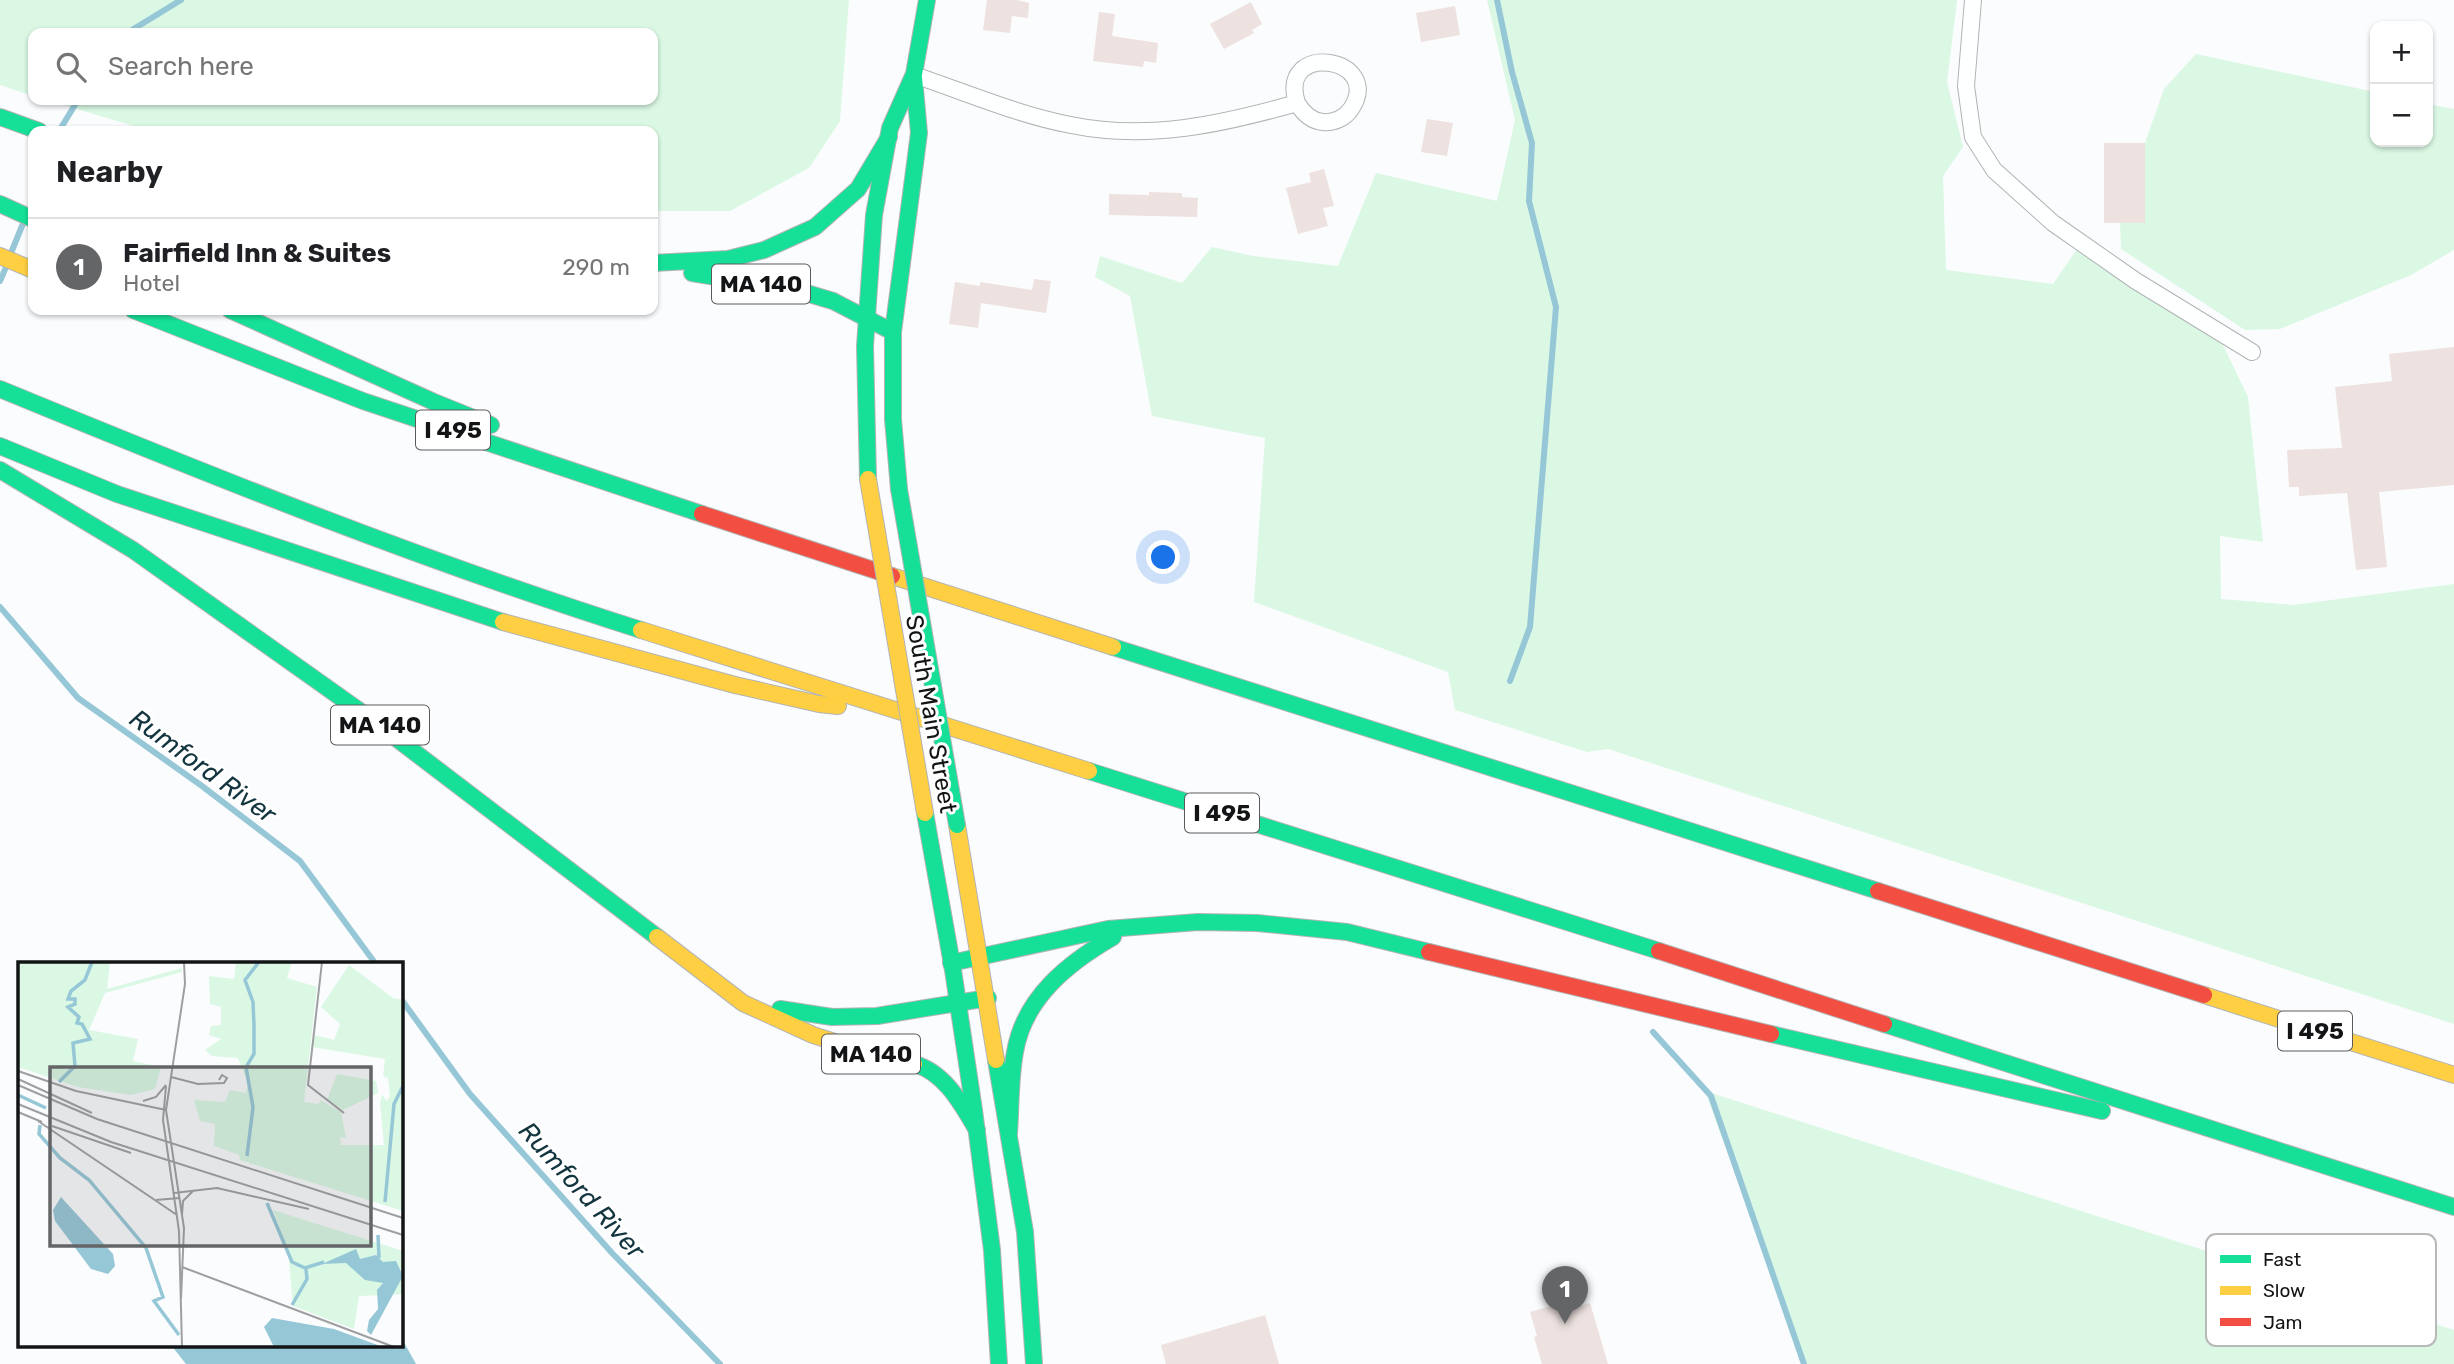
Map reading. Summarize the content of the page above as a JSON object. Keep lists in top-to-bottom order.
{
  "streets": {
    "main road": ["MA 140", "I 495", "South Main Street"]
  },
  "crossings": [
    ["MA 140", "South Main Street"]
  ],
  "water": ["Rumford River"],
  "legend": ["Fast", "Slow", "Jam"],
  "page": {
    "map_buttons": ["+", "−"],
    "search": "Search here",
    "heading": "Nearby",
    "list": [
      {
        "mark": "1",
        "name": "Fairfield Inn & Suites",
        "note": "Hotel",
        "value": "290 m"
      }
    ],
    "pins": "1"
  }
}
